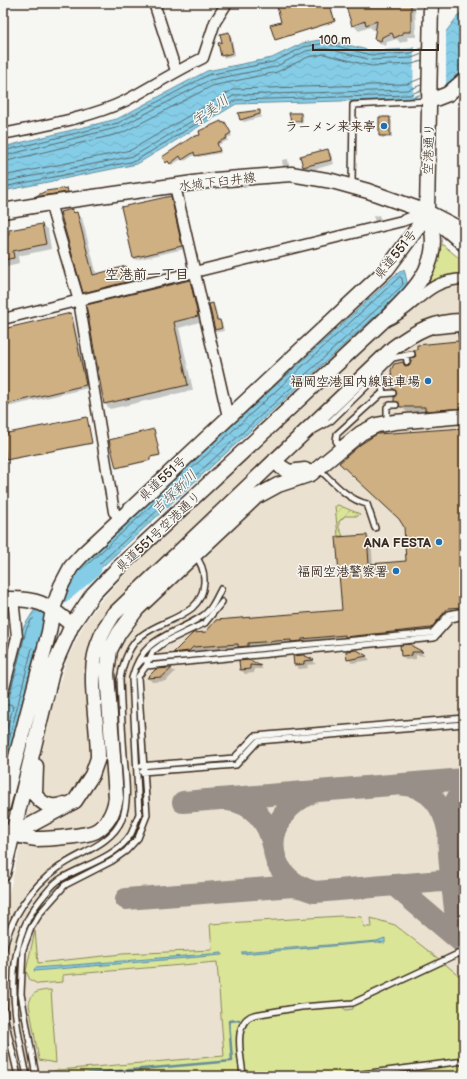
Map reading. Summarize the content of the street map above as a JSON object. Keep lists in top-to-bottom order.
{
  "streets": {
    "main road": [
      "空港通り",
      "水城下臼井線",
      "県道551号",
      "県道551号空港通り"
    ]
  },
  "crossings": [
    ["空港通り", "水城下臼井線"],
    ["空港通り", "県道551号"],
    ["空港通り", "県道551号空港通り"],
    ["水城下臼井線", "県道551号"],
    ["水城下臼井線", "県道551号空港通り"],
    ["県道551号", "県道551号空港通り"]
  ],
  "districts": ["空港前一丁目"],
  "water": ["宇美川", "吉塚新川"],
  "places": [
    "ラーメン来来亭",
    "福岡空港国内線駐車場",
    "ANA FESTA",
    "福岡空港警察署"
  ],
  "scale_bar": "100 m"
}
